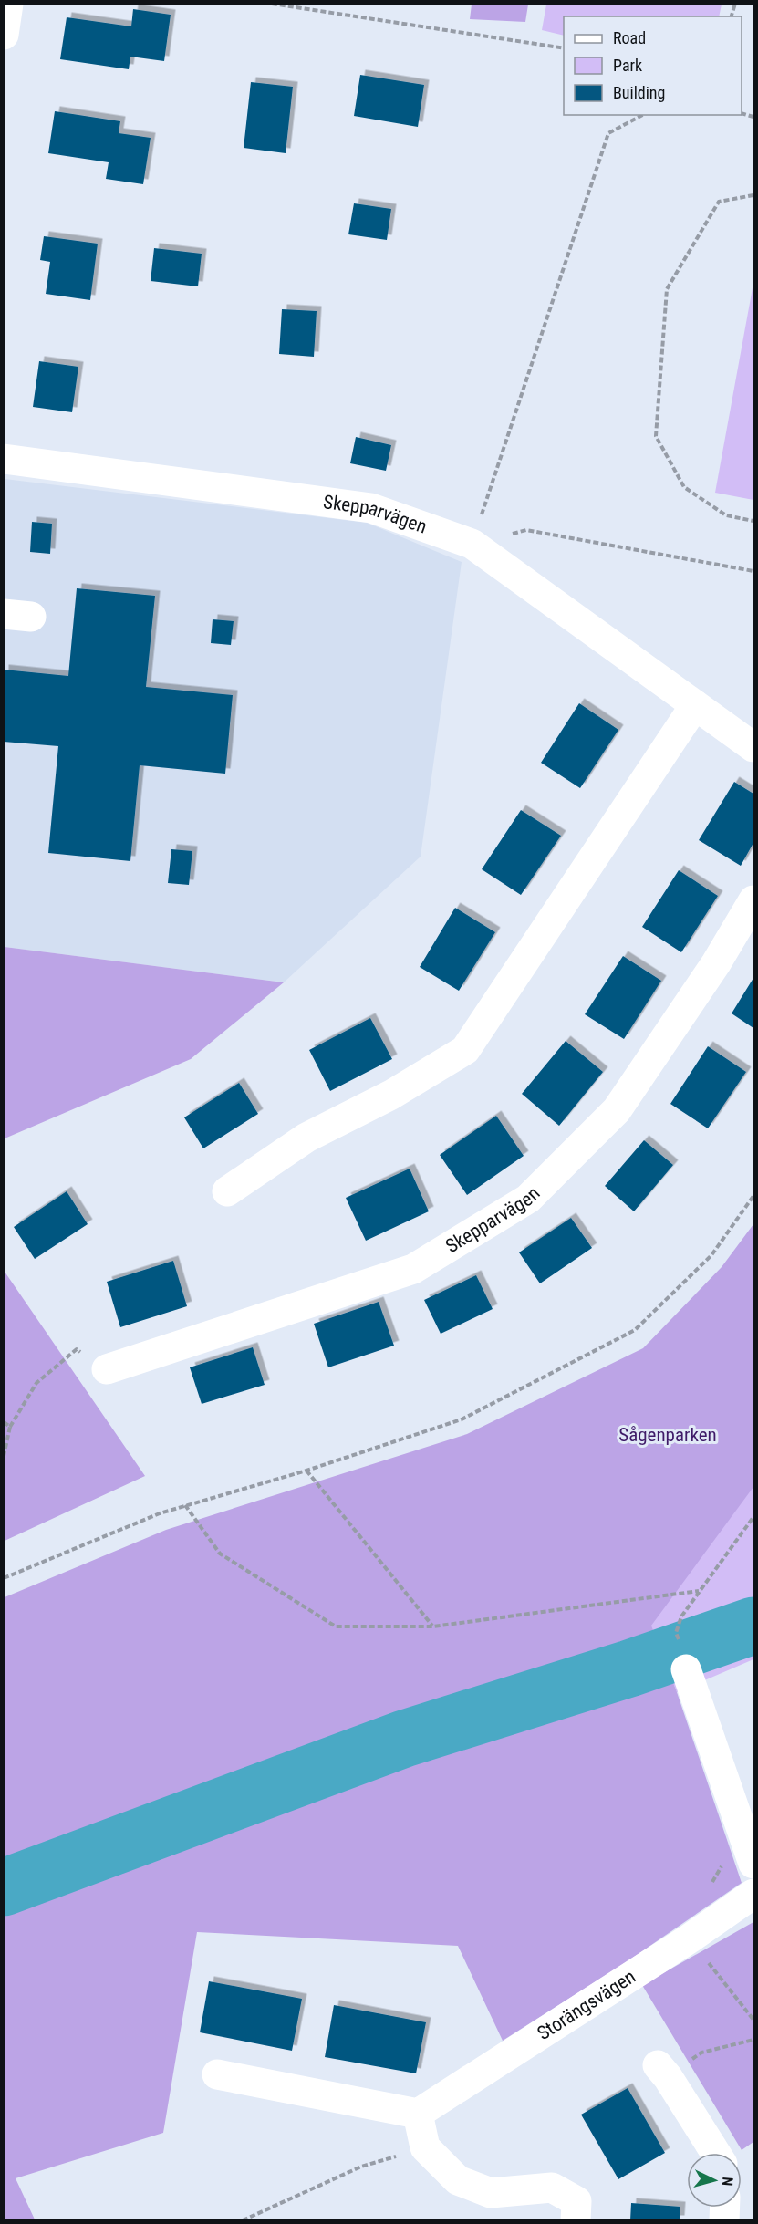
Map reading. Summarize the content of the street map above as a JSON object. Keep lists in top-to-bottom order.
{
  "streets": {
    "street": ["Skepparvägen", "Storängsvägen"]
  },
  "parks": ["Sågenparken"],
  "legend": ["Road", "Park", "Building"],
  "north": "right"
}
